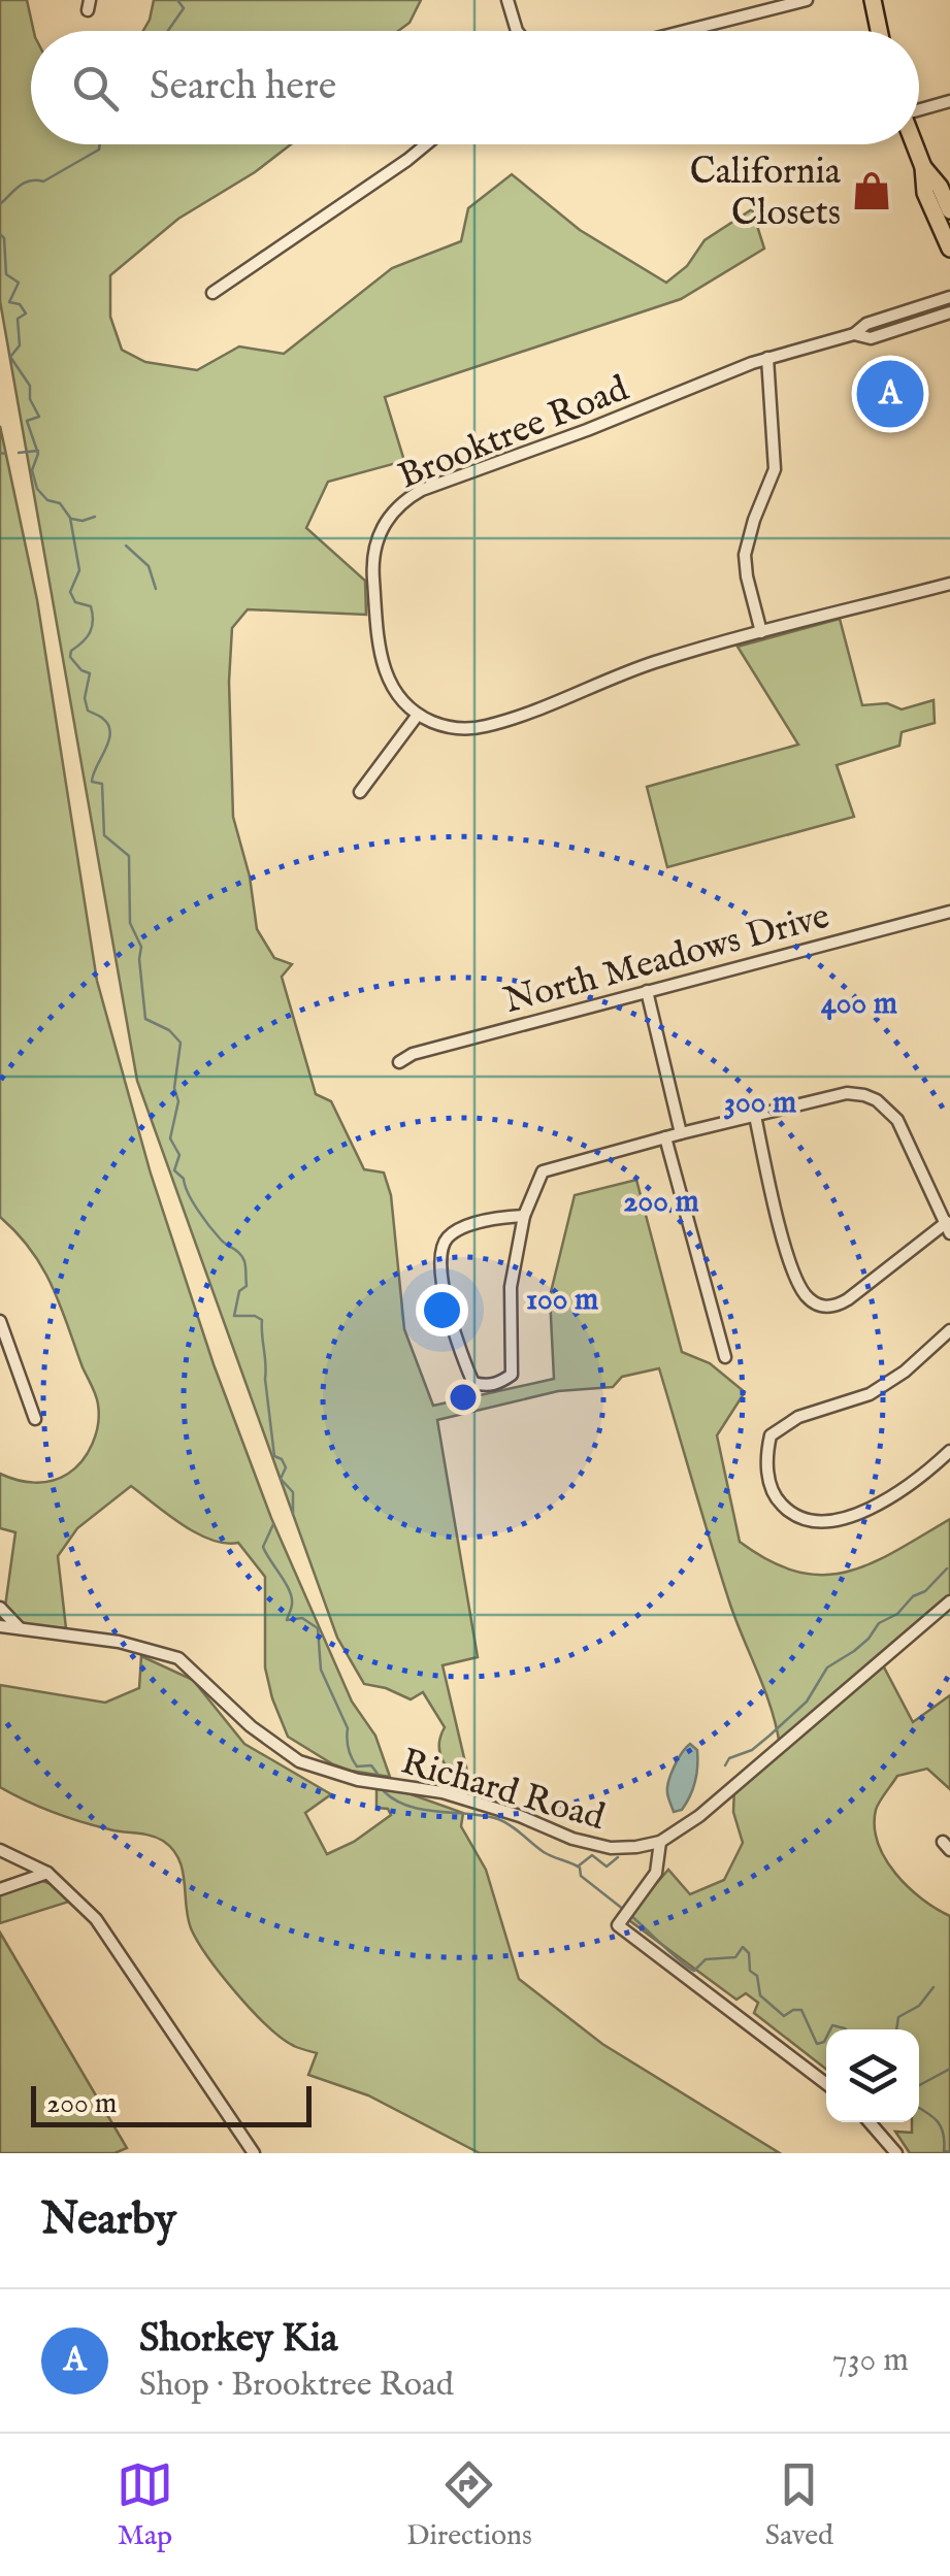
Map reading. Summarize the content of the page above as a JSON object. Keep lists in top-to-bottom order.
{
  "streets": {
    "street": ["Brooktree Road", "North Meadows Drive", "Richard Road"]
  },
  "places": {
    "shop": ["California Closets"]
  },
  "scale_bar": "200 m",
  "page": {
    "search": "Search here",
    "pins": "A",
    "scale": "200 m",
    "heading": "Nearby",
    "list": [
      {
        "mark": "A",
        "name": "Shorkey Kia",
        "note": "Shop · Brooktree Road",
        "value": "730 m"
      }
    ],
    "nav": ["Map", "Directions", "Saved"]
  },
  "rings": [
    "400 m",
    "300 m",
    "200 m",
    "100 m"
  ]
}
